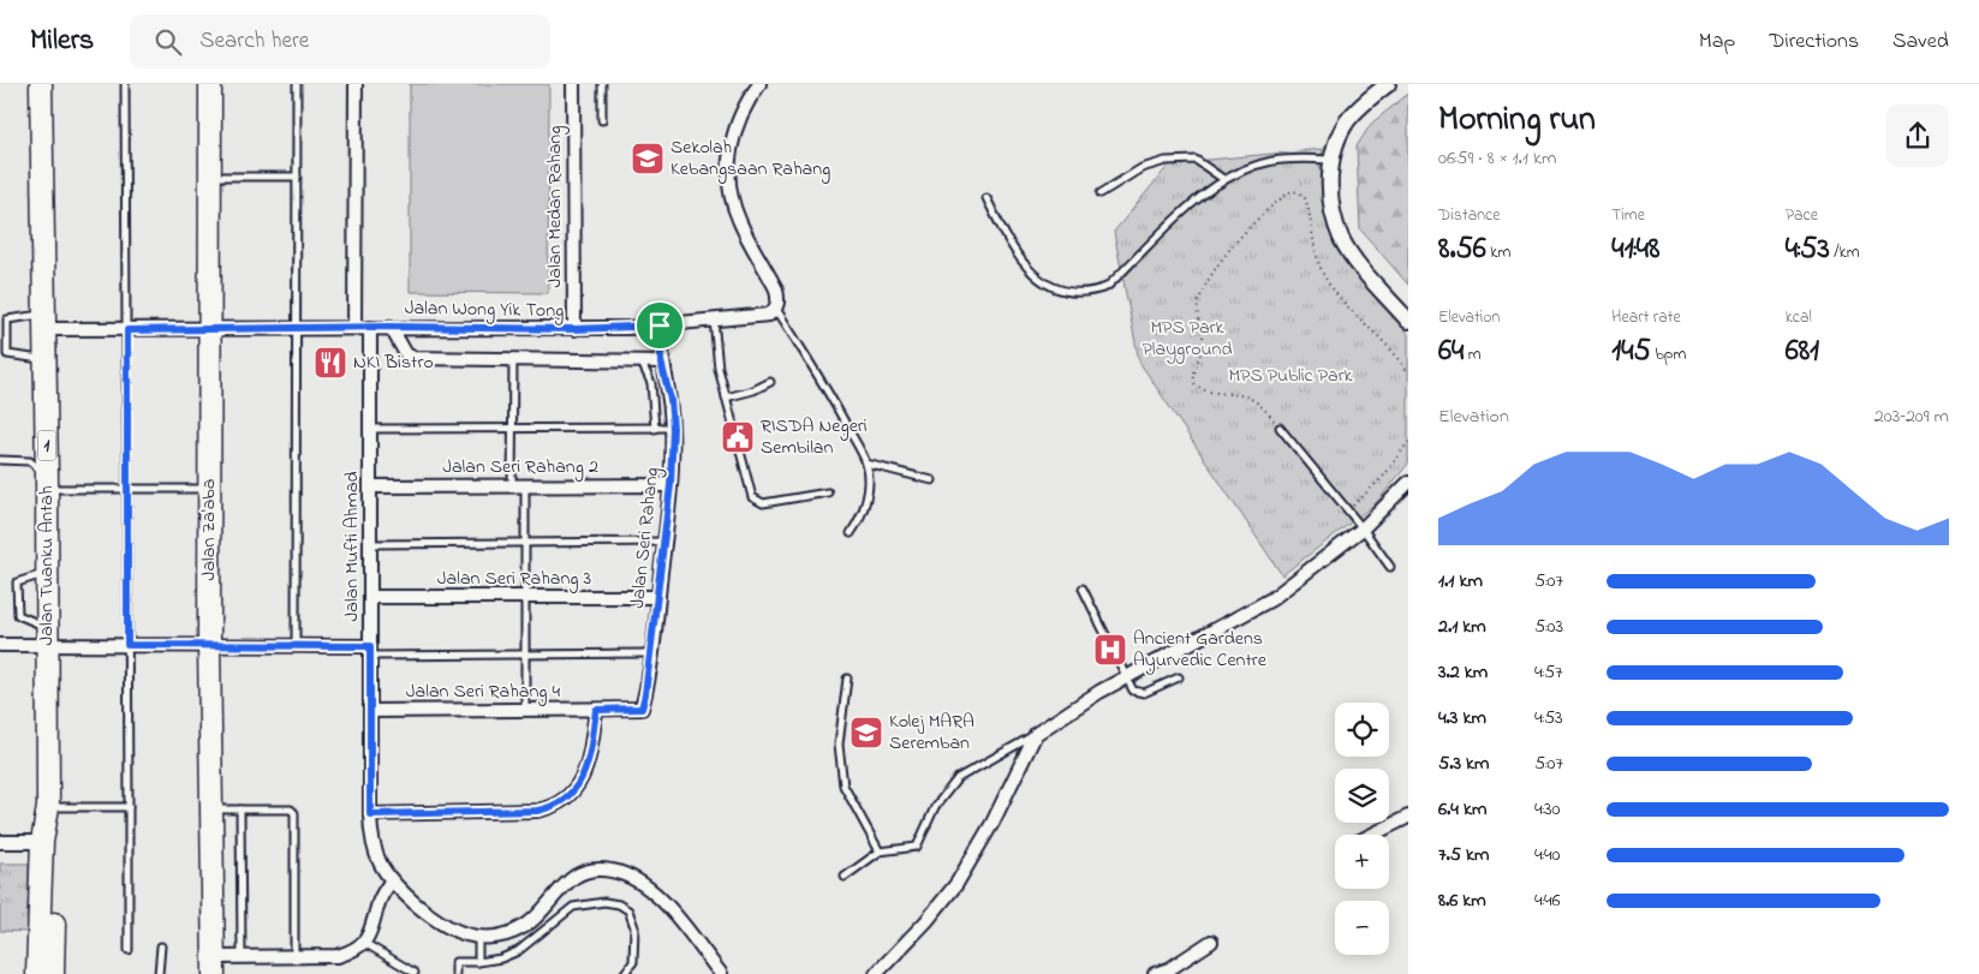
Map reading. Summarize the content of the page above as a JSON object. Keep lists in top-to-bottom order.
{
  "streets": {
    "highway": ["1", "Jalan Za'aba", "Jalan Tuanku Antah"],
    "street": [
      "Jalan Medan Rahang",
      "Jalan Wong Yik Tong",
      "Jalan Seri Rahang 2",
      "Jalan Seri Rahang",
      "Jalan Mufti Ahmad",
      "Jalan Seri Rahang 3",
      "Jalan Seri Rahang 4"
    ]
  },
  "crossings": [
    ["Jalan Medan Rahang", "Jalan Wong Yik Tong"],
    ["Jalan Wong Yik Tong", "Jalan Za'aba"],
    ["Jalan Wong Yik Tong", "Jalan Seri Rahang"],
    ["Jalan Wong Yik Tong", "Jalan Mufti Ahmad"],
    ["Jalan Wong Yik Tong", "Jalan Tuanku Antah"],
    ["1", "Jalan Tuanku Antah"],
    ["Jalan Seri Rahang 2", "Jalan Seri Rahang"],
    ["Jalan Seri Rahang 2", "Jalan Mufti Ahmad"],
    ["Jalan Seri Rahang", "Jalan Seri Rahang 3"],
    ["Jalan Seri Rahang", "Jalan Seri Rahang 4"],
    ["Jalan Mufti Ahmad", "Jalan Seri Rahang 3"],
    ["Jalan Mufti Ahmad", "Jalan Seri Rahang 4"]
  ],
  "parks": ["MPS Park Playground", "MPS Public Park"],
  "places": {
    "school or university": ["Sekolah Kebangsaan Rahang", "Kolej MARA Seremban"],
    "restaurant": ["NKI Bistro"],
    "public building": ["RISDA Negeri Sembilan"],
    "hospital": ["Ancient Gardens Ayurvedic Centre"]
  },
  "page": {
    "header": "Milers",
    "search": "Search here",
    "nav": ["Map", "Directions", "Saved"],
    "heading": ["Morning run", "06:59 · 8 × 1.1 km"],
    "stats": [
      ["Distance", "8.56 km"],
      ["Time", "41:48"],
      ["Pace", "4:53 /km"],
      ["Elevation", "64 m"],
      ["Heart rate", "145 bpm"],
      ["kcal", "681"]
    ],
    "chart": ["Elevation", "203–209 m"],
    "list": [
      {
        "name": "1.1 km",
        "note": "5:07"
      },
      {
        "name": "2.1 km",
        "note": "5:03"
      },
      {
        "name": "3.2 km",
        "note": "4:57"
      },
      {
        "name": "4.3 km",
        "note": "4:53"
      },
      {
        "name": "5.3 km",
        "note": "5:07"
      },
      {
        "name": "6.4 km",
        "note": "4:30"
      },
      {
        "name": "7.5 km",
        "note": "4:40"
      },
      {
        "name": "8.6 km",
        "note": "4:46"
      }
    ],
    "map_buttons": ["+", "−"]
  }
}
